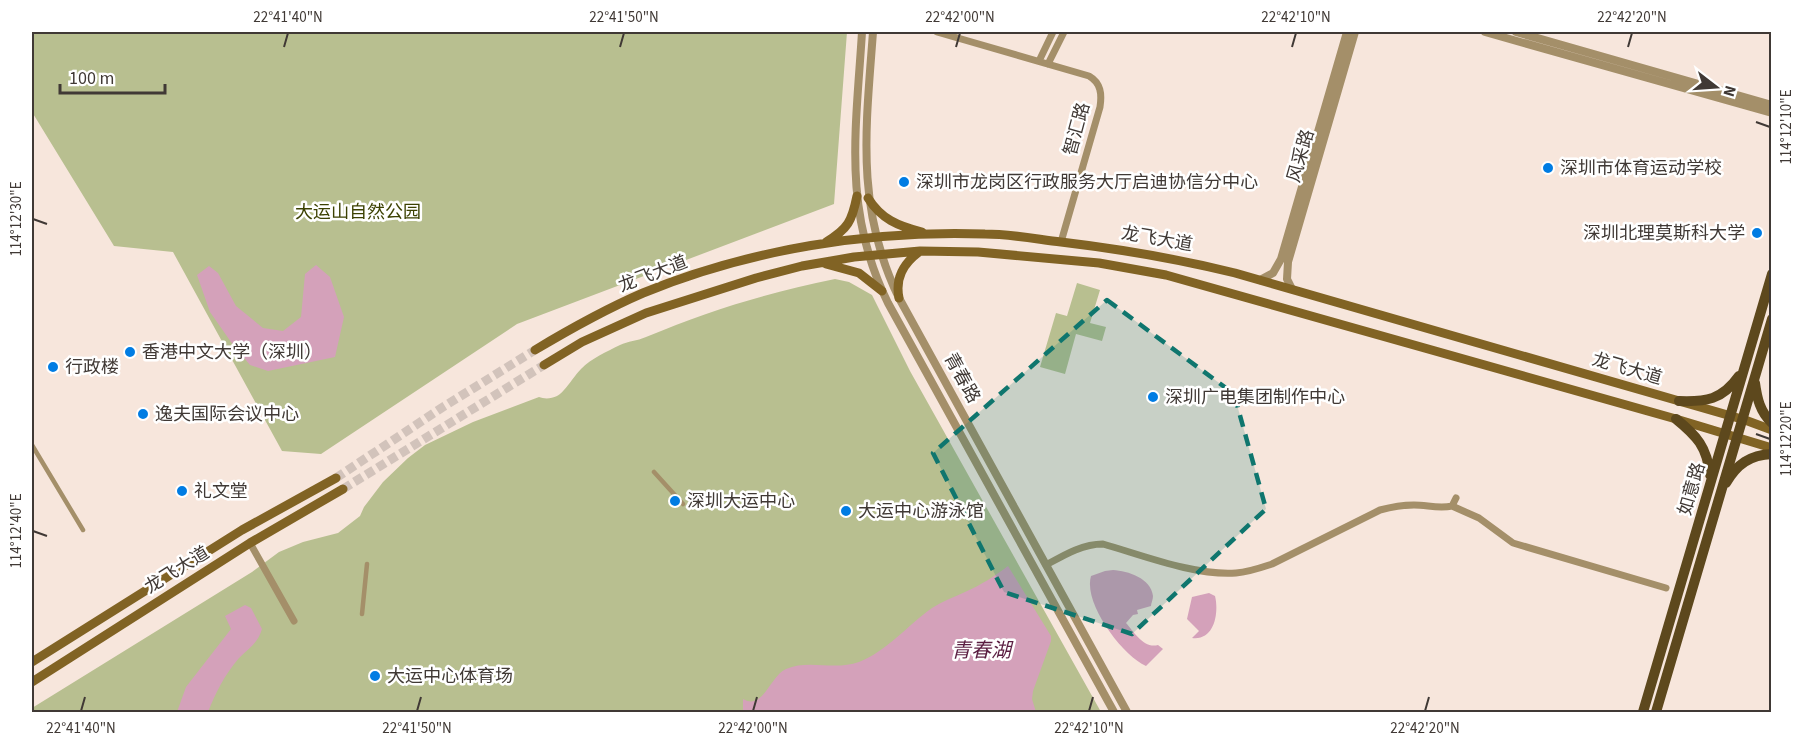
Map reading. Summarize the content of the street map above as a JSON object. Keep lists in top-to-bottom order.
{
  "streets": {
    "main road": ["龙飞大道", "如意路"],
    "street": ["智汇路", "风采路", "青春路"]
  },
  "crossings": [
    ["智汇路", "龙飞大道"],
    ["风采路", "龙飞大道"],
    ["龙飞大道", "青春路"],
    ["龙飞大道", "如意路"]
  ],
  "water": ["青春湖"],
  "parks": ["大运山自然公园"],
  "places": [
    "深圳市体育运动学校",
    "深圳市龙岗区行政服务大厅启迪协信分中心",
    "深圳北理莫斯科大学",
    "香港中文大学（深圳）",
    "行政楼",
    "深圳广电集团制作中心",
    "逸夫国际会议中心",
    "礼文堂",
    "深圳大运中心",
    "大运中心游泳馆",
    "大运中心体育场"
  ],
  "scale_bar": "100 m",
  "north": "right",
  "coordinates": [
    "22°41'40\"N",
    "22°41'50\"N",
    "22°42'00\"N",
    "22°42'10\"N",
    "22°42'20\"N",
    "114°12'10\"E",
    "114°12'30\"E",
    "114°12'20\"E",
    "114°12'40\"E"
  ]
}
